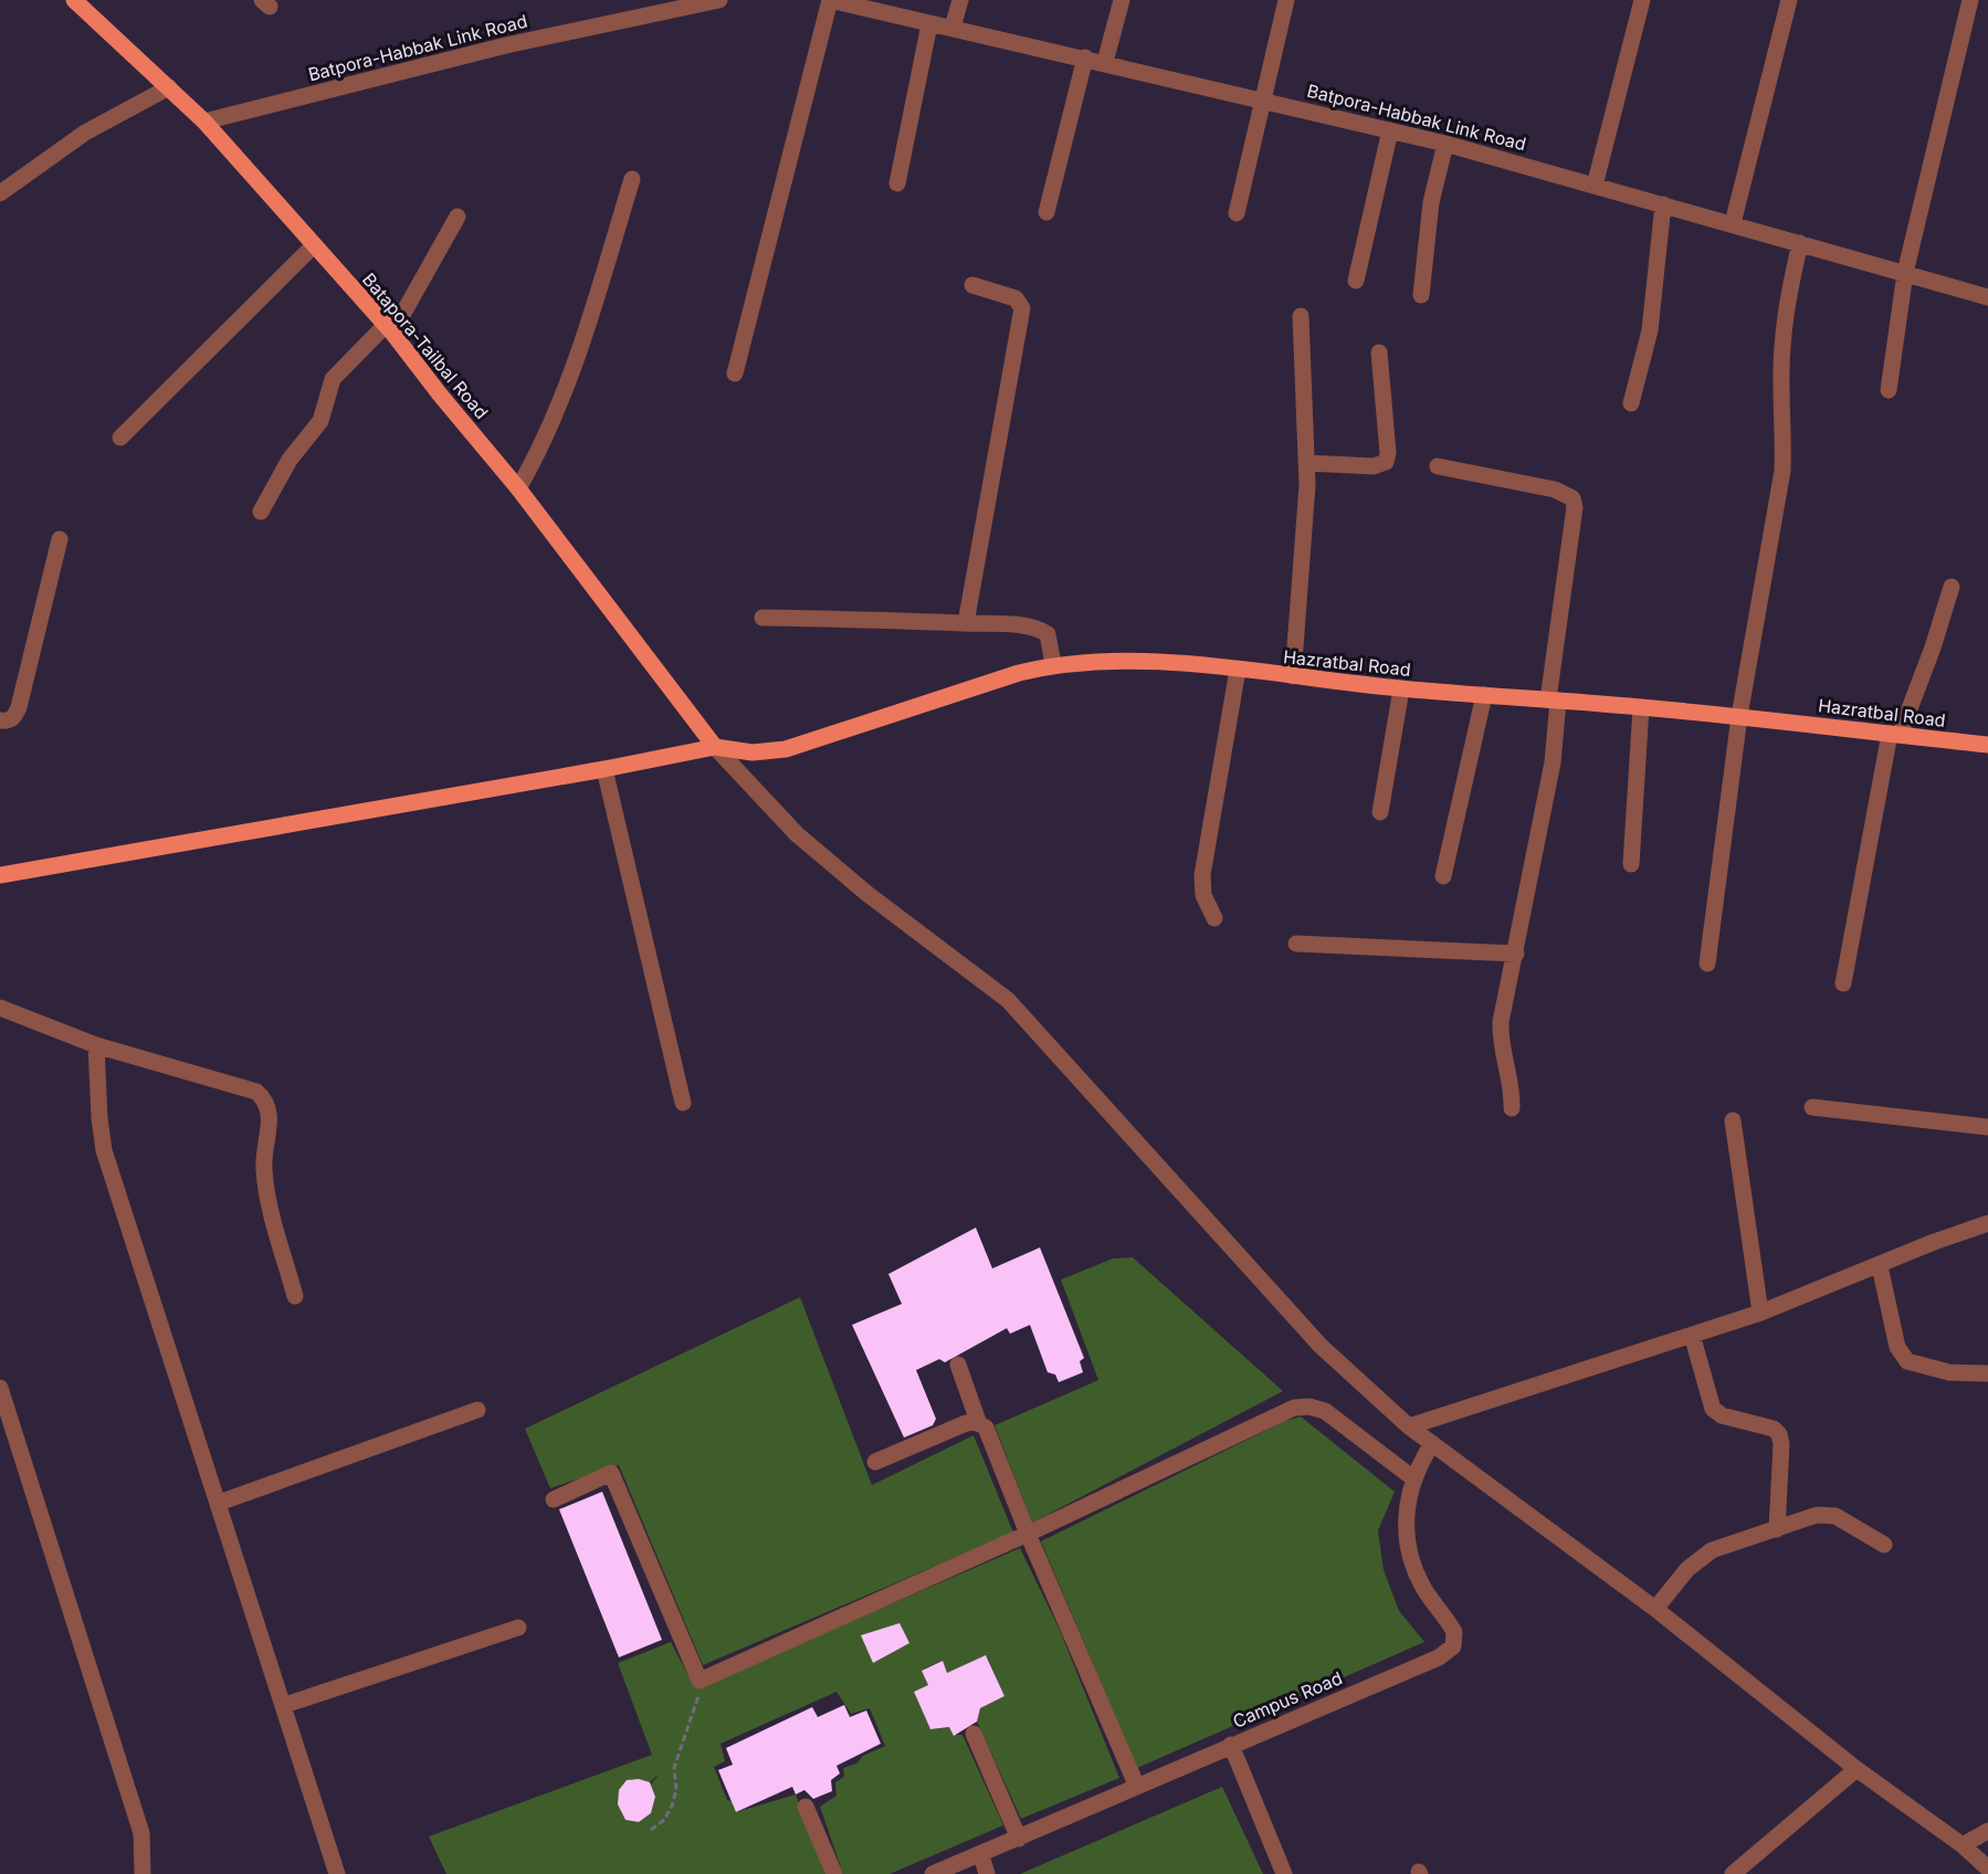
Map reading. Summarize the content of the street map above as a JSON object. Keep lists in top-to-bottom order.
{
  "streets": {
    "main road": ["Batapora-Tailbal Road", "Hazratbal Road"],
    "street": ["Batpora-Habbak Link Road", "Campus Road"]
  },
  "crossings": [
    ["Batpora-Habbak Link Road", "Batapora-Tailbal Road"],
    ["Batapora-Tailbal Road", "Hazratbal Road"]
  ]
}
